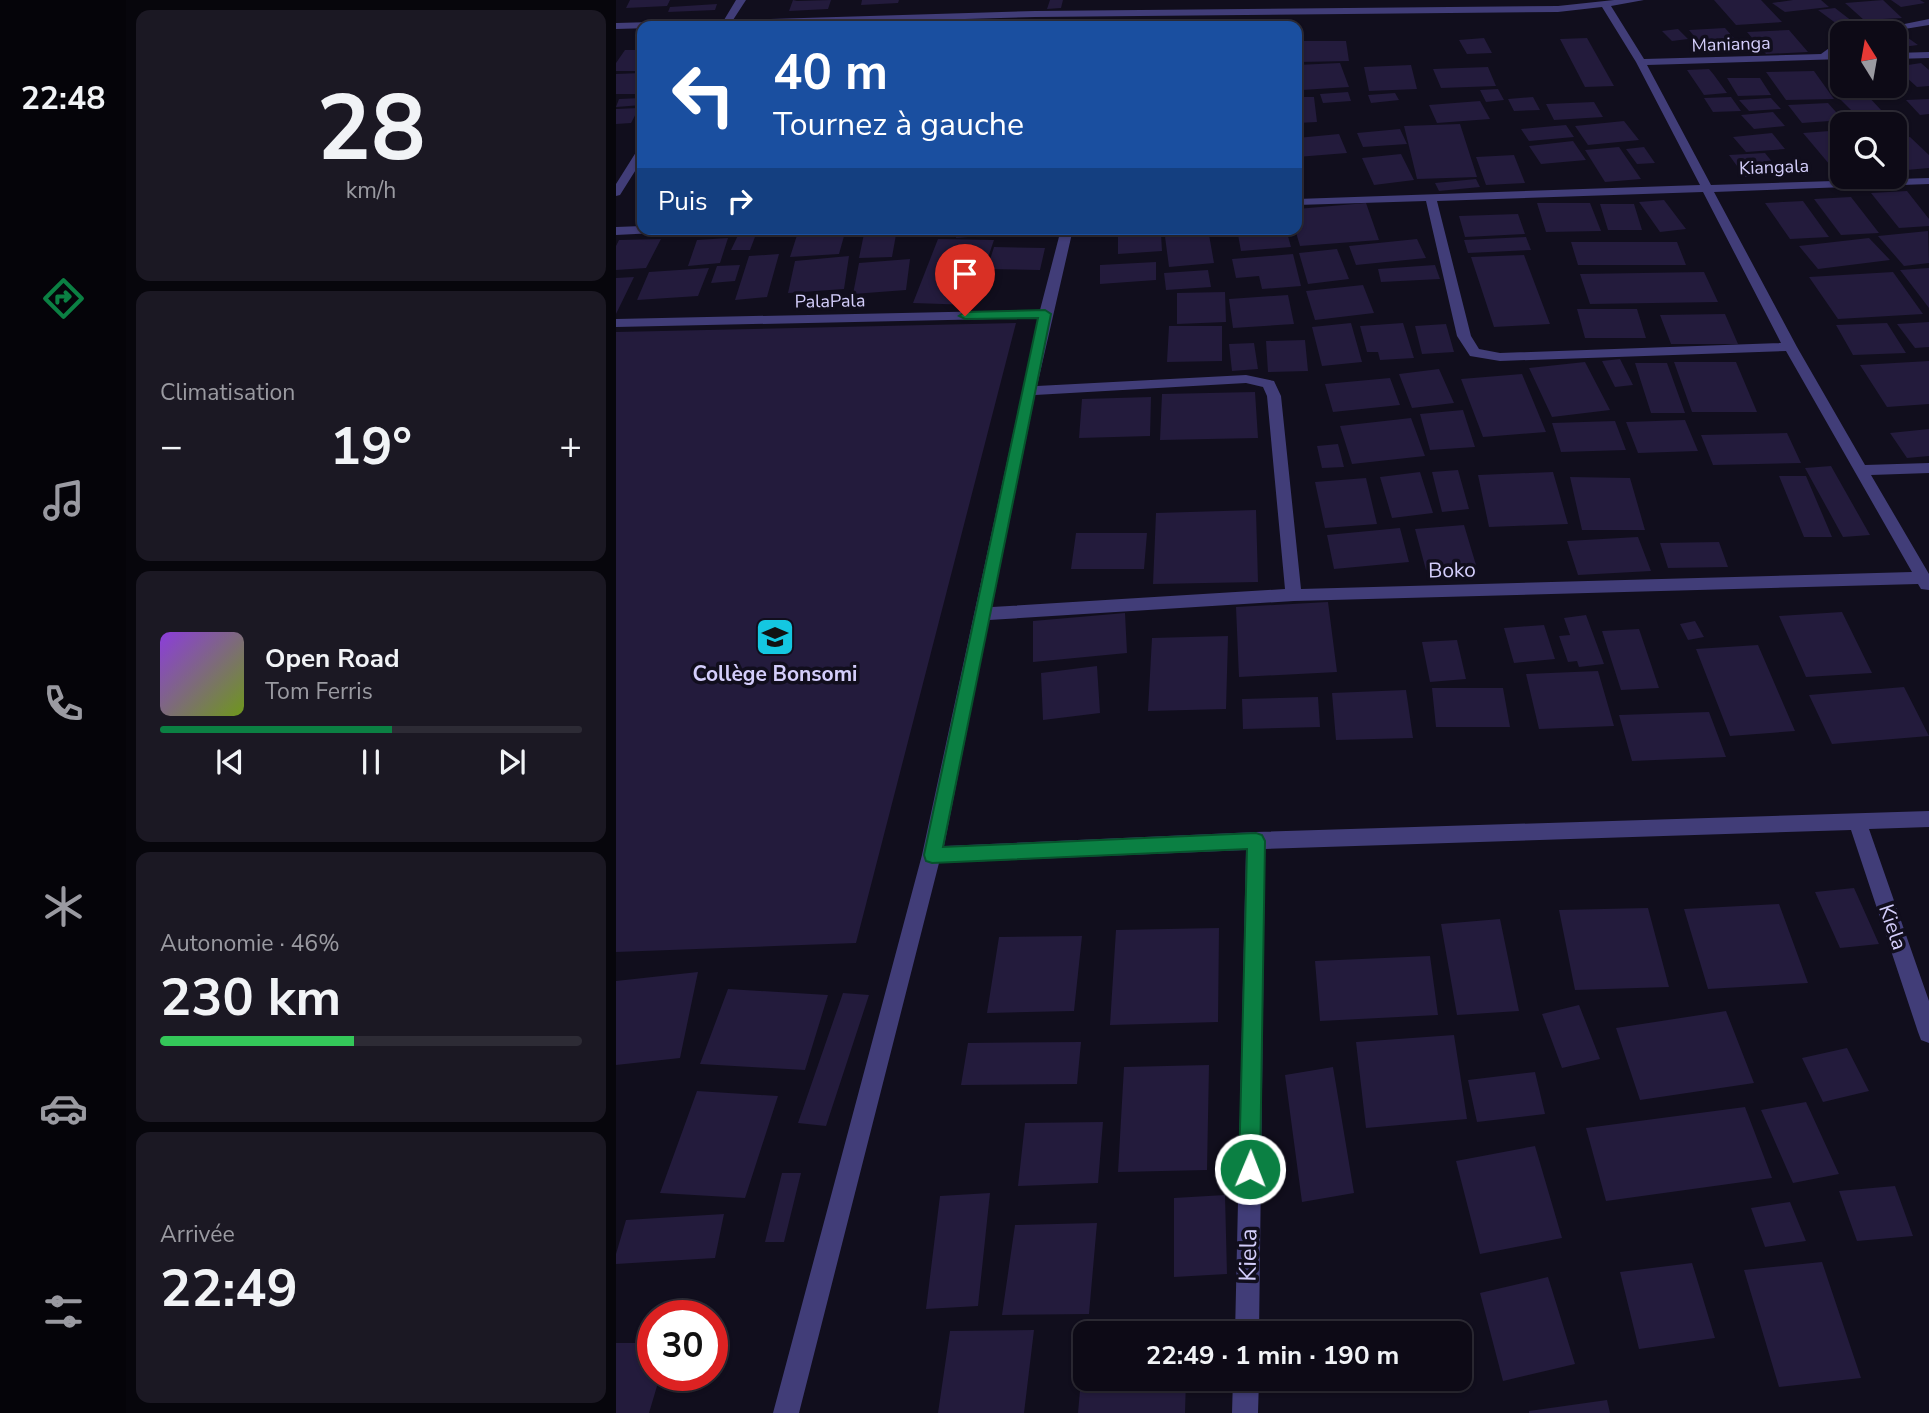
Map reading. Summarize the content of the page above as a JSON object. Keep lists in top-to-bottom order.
{
  "streets": {
    "street": [
      "Manianga",
      "Kiangala",
      "PalaPala",
      "Boko",
      "Kiela"
    ]
  },
  "places": {
    "school or university": ["Collège Bonsomi"]
  },
  "north": "top",
  "page": {
    "tabs": "22:48",
    "tile": [
      ["28", "km/h"],
      "Climatisation",
      ["Autonomie · 46%", "230 km"],
      ["Arrivée", "22:49"]
    ],
    "turn": ["40 m", "Tournez à gauche"],
    "then": "Puis",
    "heat": ["−", "19°", "+"],
    "song": ["Open Road", "Tom Ferris"],
    "limit": "30",
    "trip": "22:49 · 1 min · 190 m"
  }
}
